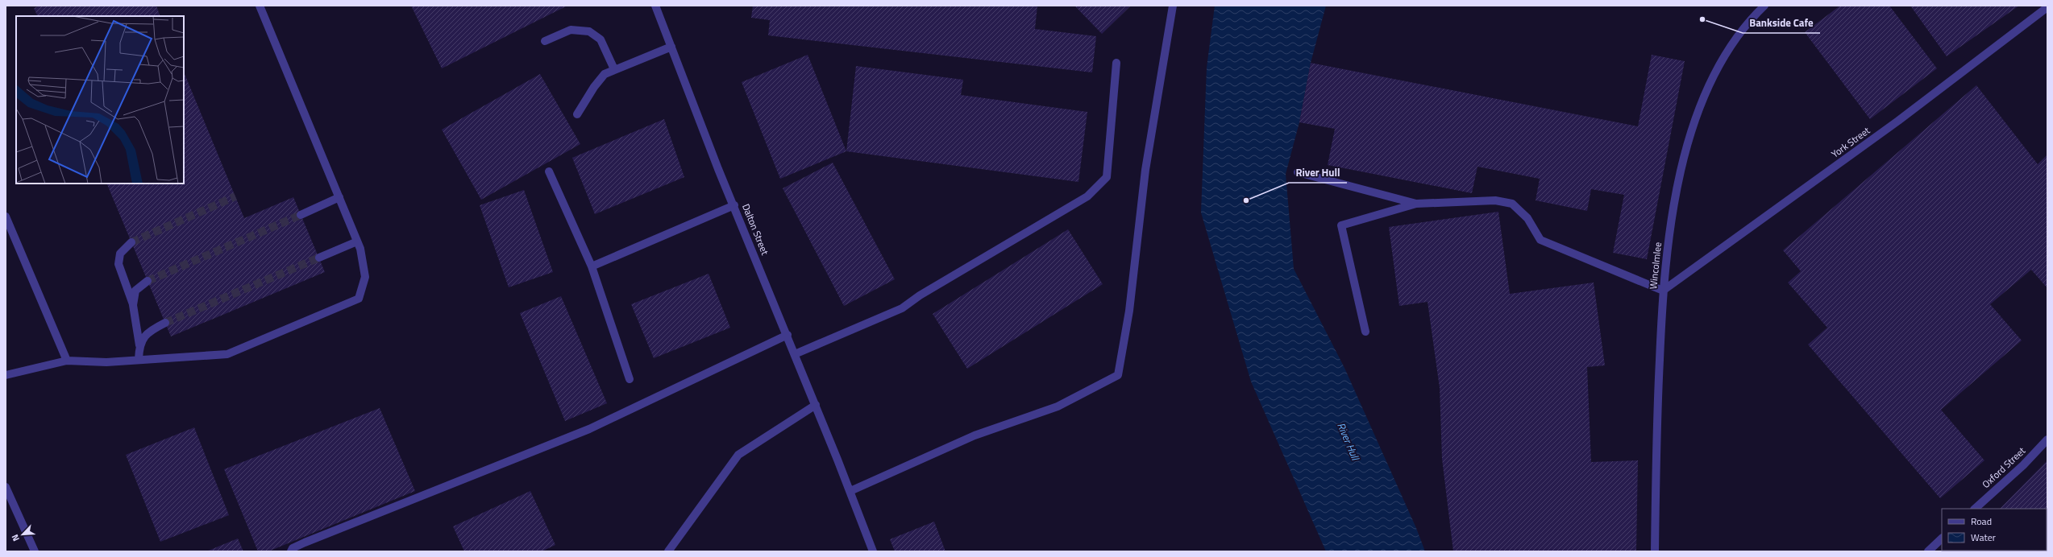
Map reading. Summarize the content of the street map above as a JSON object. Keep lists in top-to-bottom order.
{
  "streets": {
    "street": [
      "York Street",
      "Dalton Street",
      "Wincolmlee",
      "Oxford Street"
    ]
  },
  "crossings": [
    ["York Street", "Wincolmlee"]
  ],
  "water": ["River Hull"],
  "places": ["Bankside Cafe", "River Hull"],
  "legend": ["Road", "Water"],
  "north": "bottom left"
}
